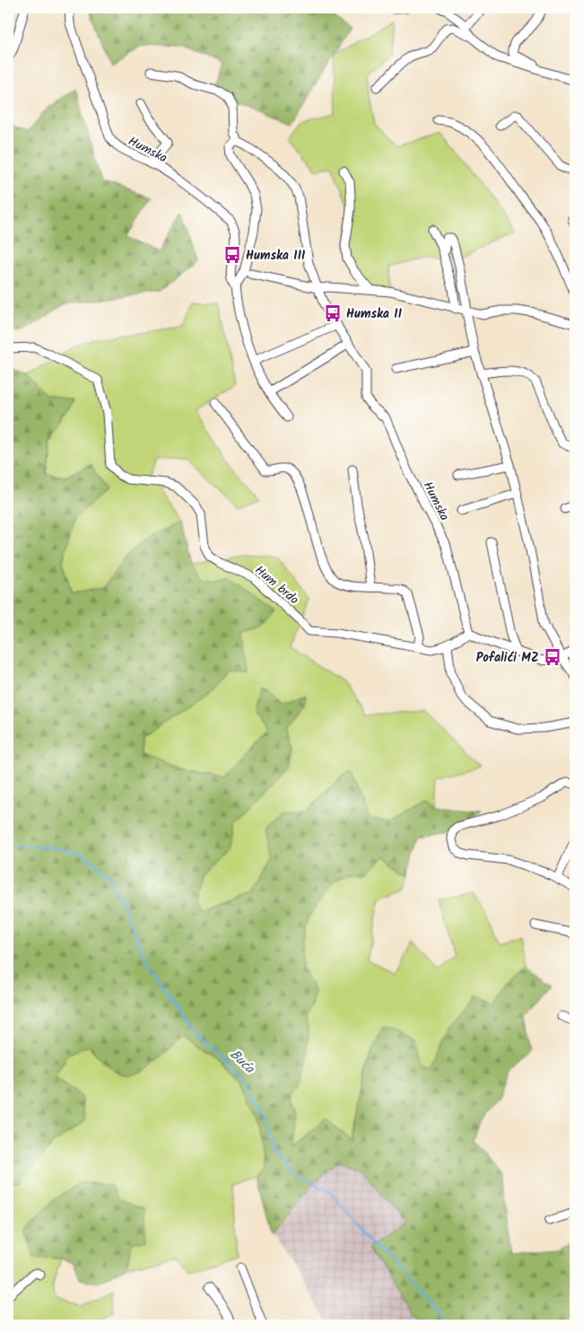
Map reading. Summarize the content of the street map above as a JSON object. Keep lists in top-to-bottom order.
{
  "streets": {
    "street": ["Humska", "Hum brdo"]
  },
  "crossings": [
    ["Humska", "Hum brdo"]
  ],
  "water": ["Buća"],
  "places": {
    "bus stop": ["Humska III", "Humska II", "Pofalići MZ"]
  }
}
